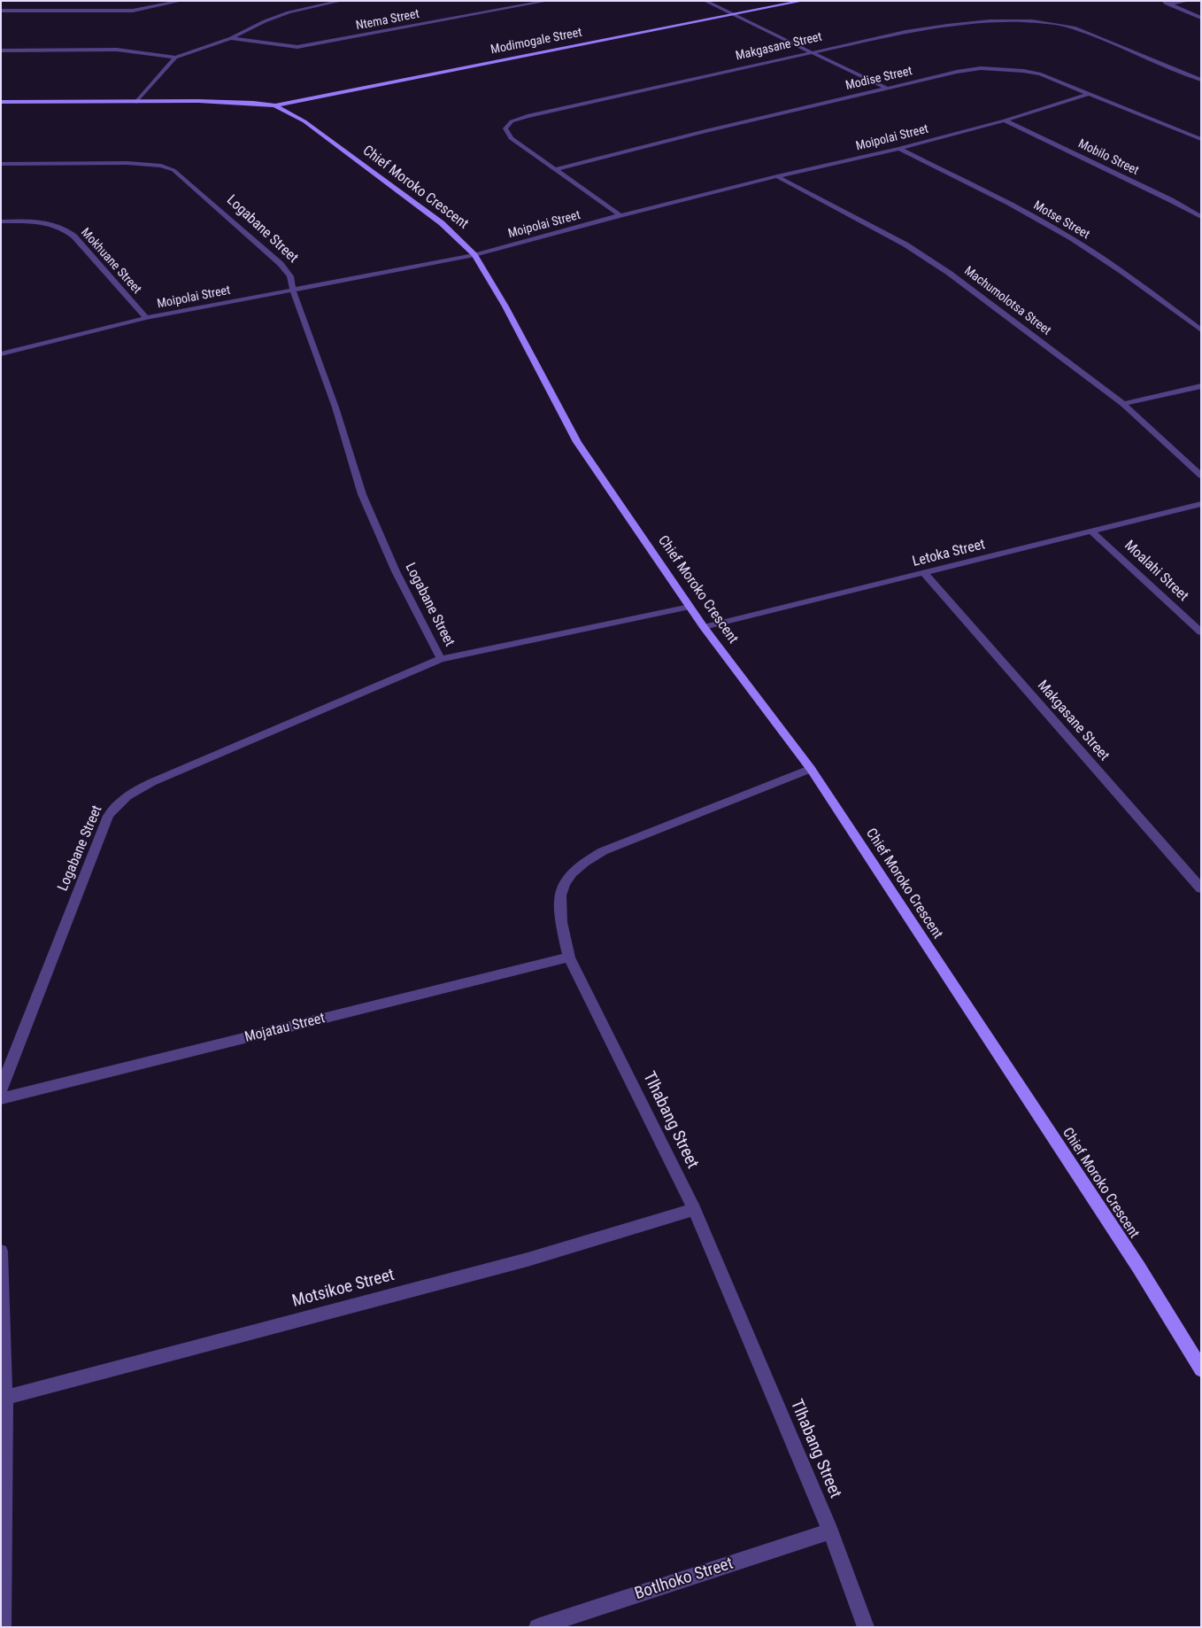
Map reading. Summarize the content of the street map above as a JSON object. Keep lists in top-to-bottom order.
{
  "streets": {
    "street": [
      "Ntema Street",
      "Modimogale Street",
      "Makgasane Street",
      "Modise Street",
      "Moipolai Street",
      "Mobilo Street",
      "Chief Moroko Crescent",
      "Motse Street",
      "Logabane Street",
      "Mokhuane Street",
      "Machumolotsa Street",
      "Letoka Street",
      "Moalahi Street",
      "Mojatau Street",
      "Tlhabang Street",
      "Motsikoe Street",
      "Botlhoko Street"
    ]
  },
  "crossings": [
    ["Modimogale Street", "Chief Moroko Crescent"],
    ["Makgasane Street", "Modise Street"],
    ["Makgasane Street", "Moipolai Street"],
    ["Makgasane Street", "Letoka Street"],
    ["Modise Street", "Moipolai Street"],
    ["Moipolai Street", "Mobilo Street"],
    ["Moipolai Street", "Chief Moroko Crescent"],
    ["Moipolai Street", "Motse Street"],
    ["Moipolai Street", "Logabane Street"],
    ["Moipolai Street", "Mokhuane Street"],
    ["Moipolai Street", "Machumolotsa Street"],
    ["Chief Moroko Crescent", "Letoka Street"],
    ["Chief Moroko Crescent", "Tlhabang Street"],
    ["Letoka Street", "Moalahi Street"],
    ["Mojatau Street", "Tlhabang Street"],
    ["Tlhabang Street", "Motsikoe Street"],
    ["Tlhabang Street", "Botlhoko Street"]
  ]
}
